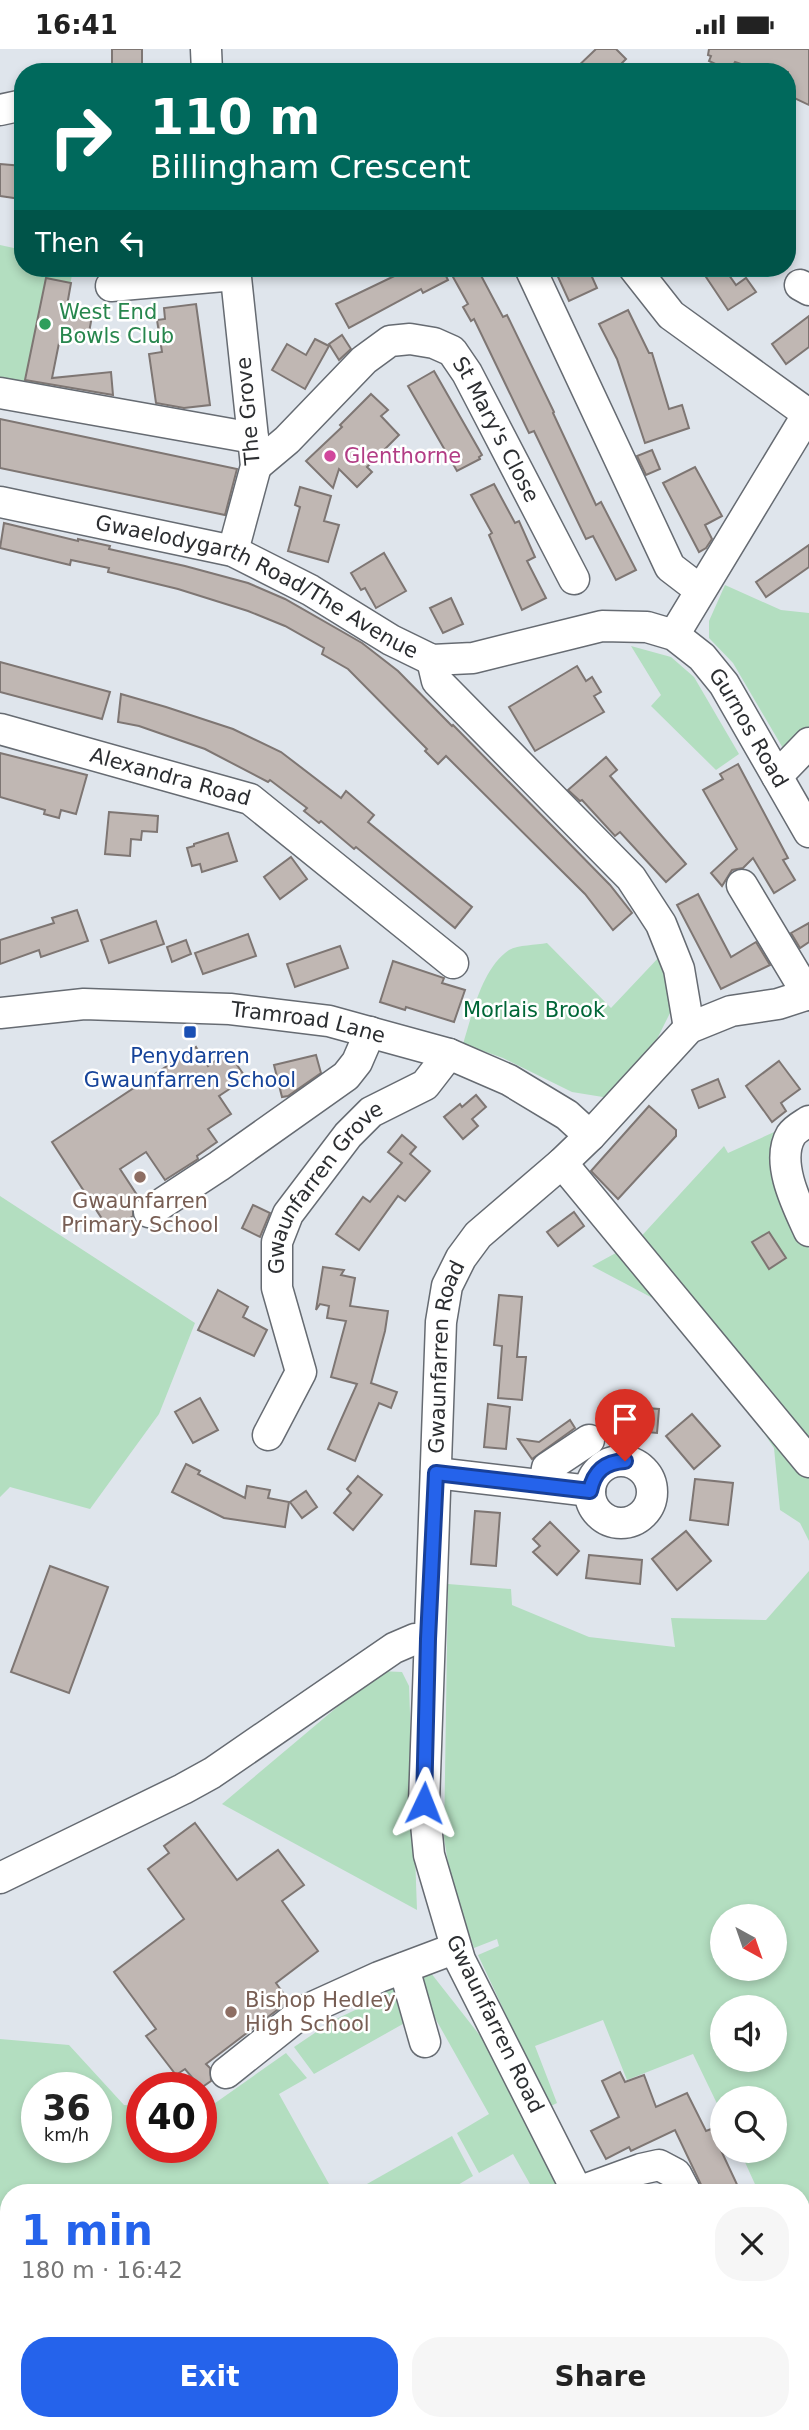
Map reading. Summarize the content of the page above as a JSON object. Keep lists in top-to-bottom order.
{
  "streets": {
    "street": [
      "The Grove",
      "St Mary's Close",
      "Gwaelodygarth Road/The Avenue",
      "Gurnos Road",
      "Alexandra Road",
      "Tramroad Lane",
      "Gwaunfarren Grove",
      "Gwaunfarren Road"
    ]
  },
  "crossings": [
    ["The Grove", "St Mary's Close"],
    ["The Grove", "Gwaelodygarth Road/The Avenue"],
    ["Gwaelodygarth Road/The Avenue", "Gurnos Road"],
    ["Tramroad Lane", "Gwaunfarren Grove"],
    ["Tramroad Lane", "Gwaunfarren Road"]
  ],
  "parks": ["Morlais Brook"],
  "places": {
    "other": [
      "West End Bowls Club",
      "Glenthorne",
      "Gwaunfarren Primary School",
      "Bishop Hedley High School"
    ],
    "transit": ["Penydarren Gwaunfarren School"]
  },
  "north": "bottom right",
  "page": {
    "status": "16:41",
    "turn": ["110 m", "Billingham Crescent"],
    "then": "Then",
    "speed": "36 km/h",
    "limit": "40",
    "heading": ["1 min", "180 m · 16:42"],
    "buttons": ["Exit", "Share"]
  }
}
